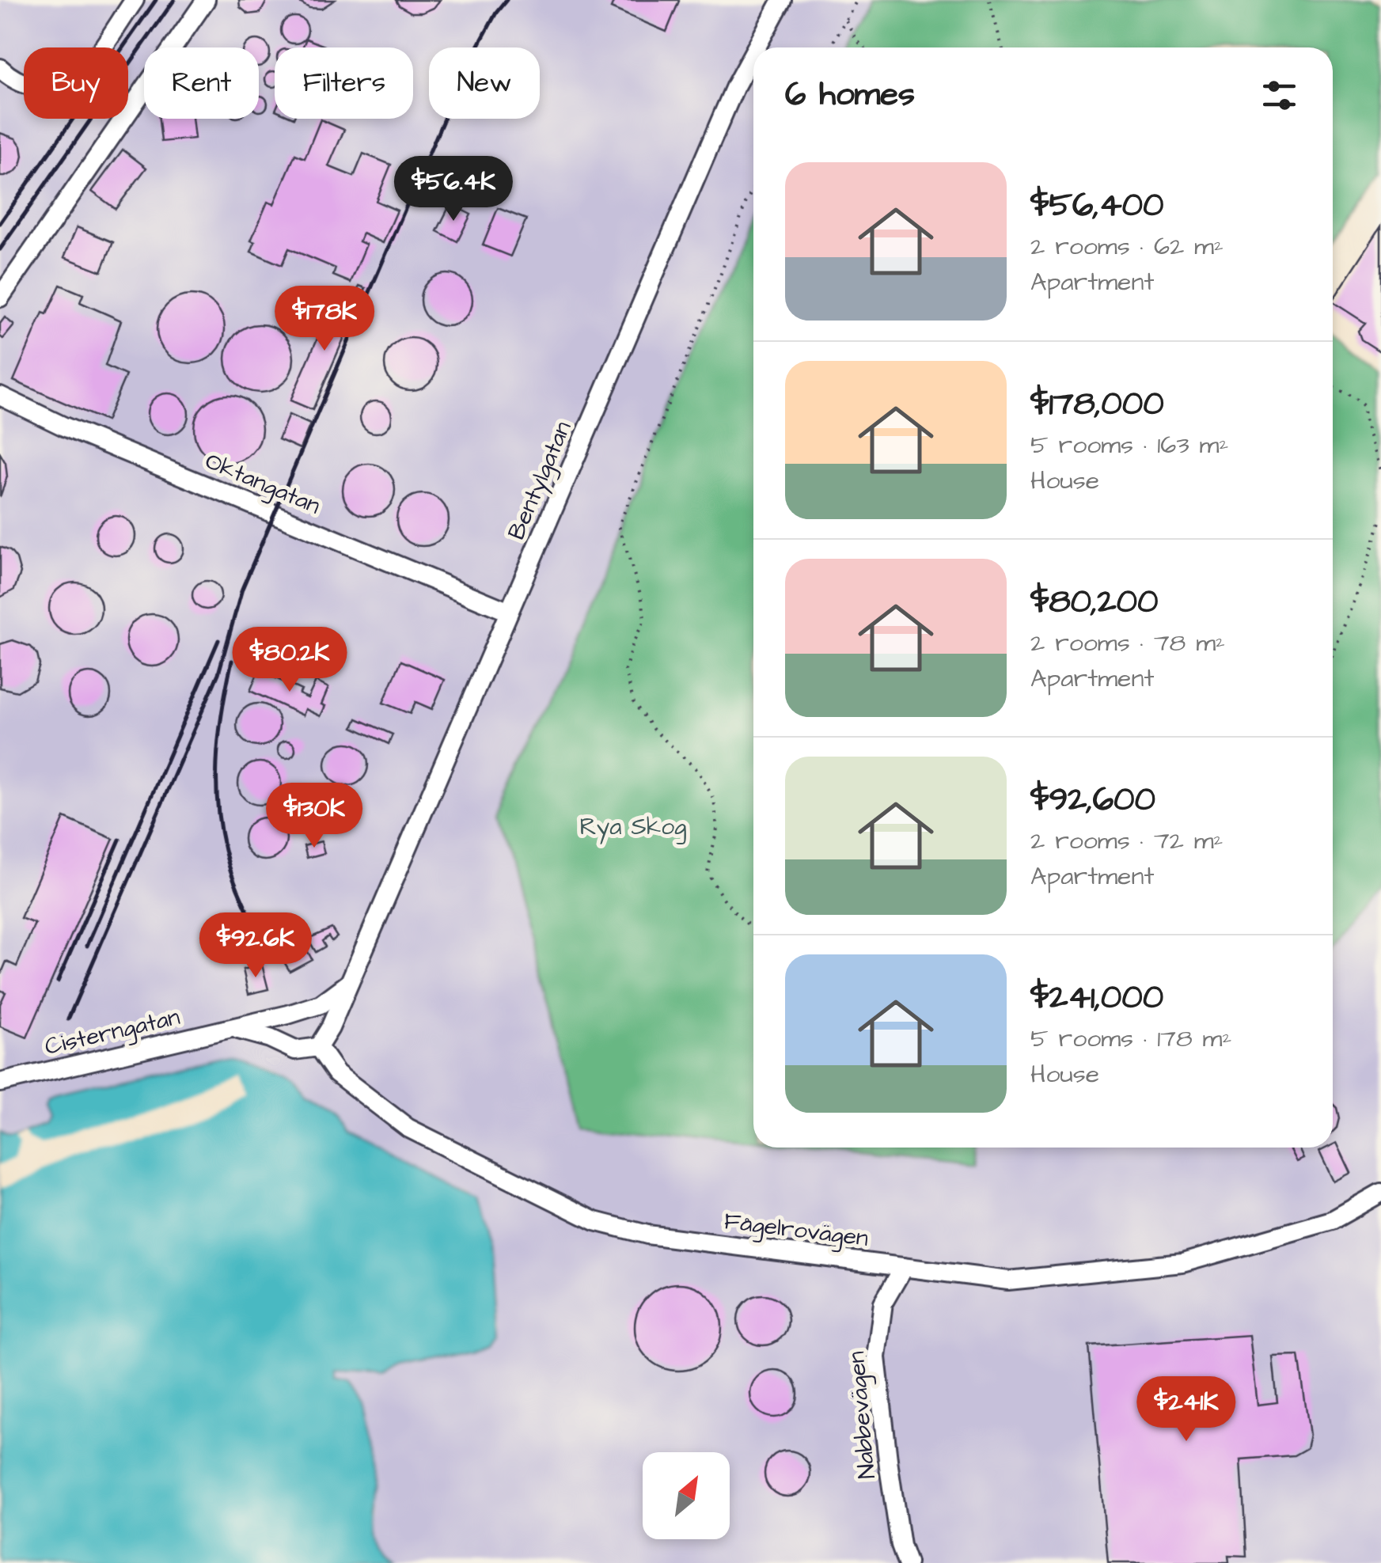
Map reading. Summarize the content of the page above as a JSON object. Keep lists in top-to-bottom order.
{
  "streets": {
    "lane": [
      "Bentylgatan",
      "Oktangatan",
      "Cisterngatan",
      "Fågelrovägen",
      "Nabbevägen"
    ]
  },
  "crossings": [
    ["Bentylgatan", "Oktangatan"],
    ["Bentylgatan", "Cisterngatan"],
    ["Cisterngatan", "Fågelrovägen"],
    ["Fågelrovägen", "Nabbevägen"]
  ],
  "parks": ["Rya Skog"],
  "north": "top right",
  "page": {
    "chip": [
      "Buy",
      "Rent",
      "Filters",
      "New"
    ],
    "heading": "6 homes",
    "list": [
      {
        "name": "$56,400",
        "note": "2 rooms · 62 m² · Apartment"
      },
      {
        "name": "$178,000",
        "note": "5 rooms · 163 m² · House"
      },
      {
        "name": "$80,200",
        "note": "2 rooms · 78 m² · Apartment"
      },
      {
        "name": "$92,600",
        "note": "2 rooms · 72 m² · Apartment"
      },
      {
        "name": "$241,000",
        "note": "5 rooms · 178 m² · House"
      }
    ],
    "price": [
      "$56.4K",
      "$178K",
      "$80.2K",
      "$130K",
      "$92.6K",
      "$241K"
    ]
  }
}
